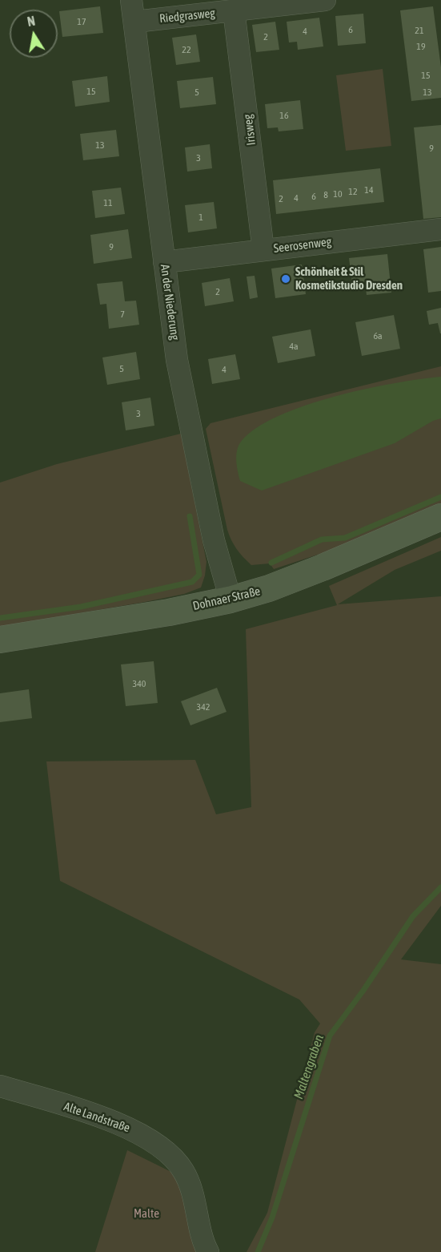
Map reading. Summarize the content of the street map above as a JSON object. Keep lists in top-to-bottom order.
{
  "streets": {
    "main road": ["Dohnaer Straße"],
    "street": [
      "Riedgrasweg",
      "Irisweg",
      "Seerosenweg",
      "An der Niederung",
      "Alte Landstraße"
    ]
  },
  "crossings": [
    ["Riedgrasweg", "Irisweg"],
    ["Riedgrasweg", "An der Niederung"],
    ["Irisweg", "Seerosenweg"],
    ["Seerosenweg", "An der Niederung"],
    ["An der Niederung", "Dohnaer Straße"]
  ],
  "water": ["Maltengraben"],
  "parks": ["Malte"],
  "places": ["Schönheit & Stil Kosmetikstudio Dresden"],
  "house_numbers": [
    "17",
    "6",
    "21",
    "4",
    "2",
    "19",
    "22",
    "15",
    "15",
    "5",
    "13",
    "16",
    "13",
    "9",
    "3",
    "14",
    "12",
    "10",
    "8",
    "6",
    "4",
    "2",
    "11",
    "1",
    "9",
    "2",
    "7",
    "6a",
    "4a",
    "5",
    "4",
    "3",
    "340",
    "342"
  ],
  "north": "top"
}
